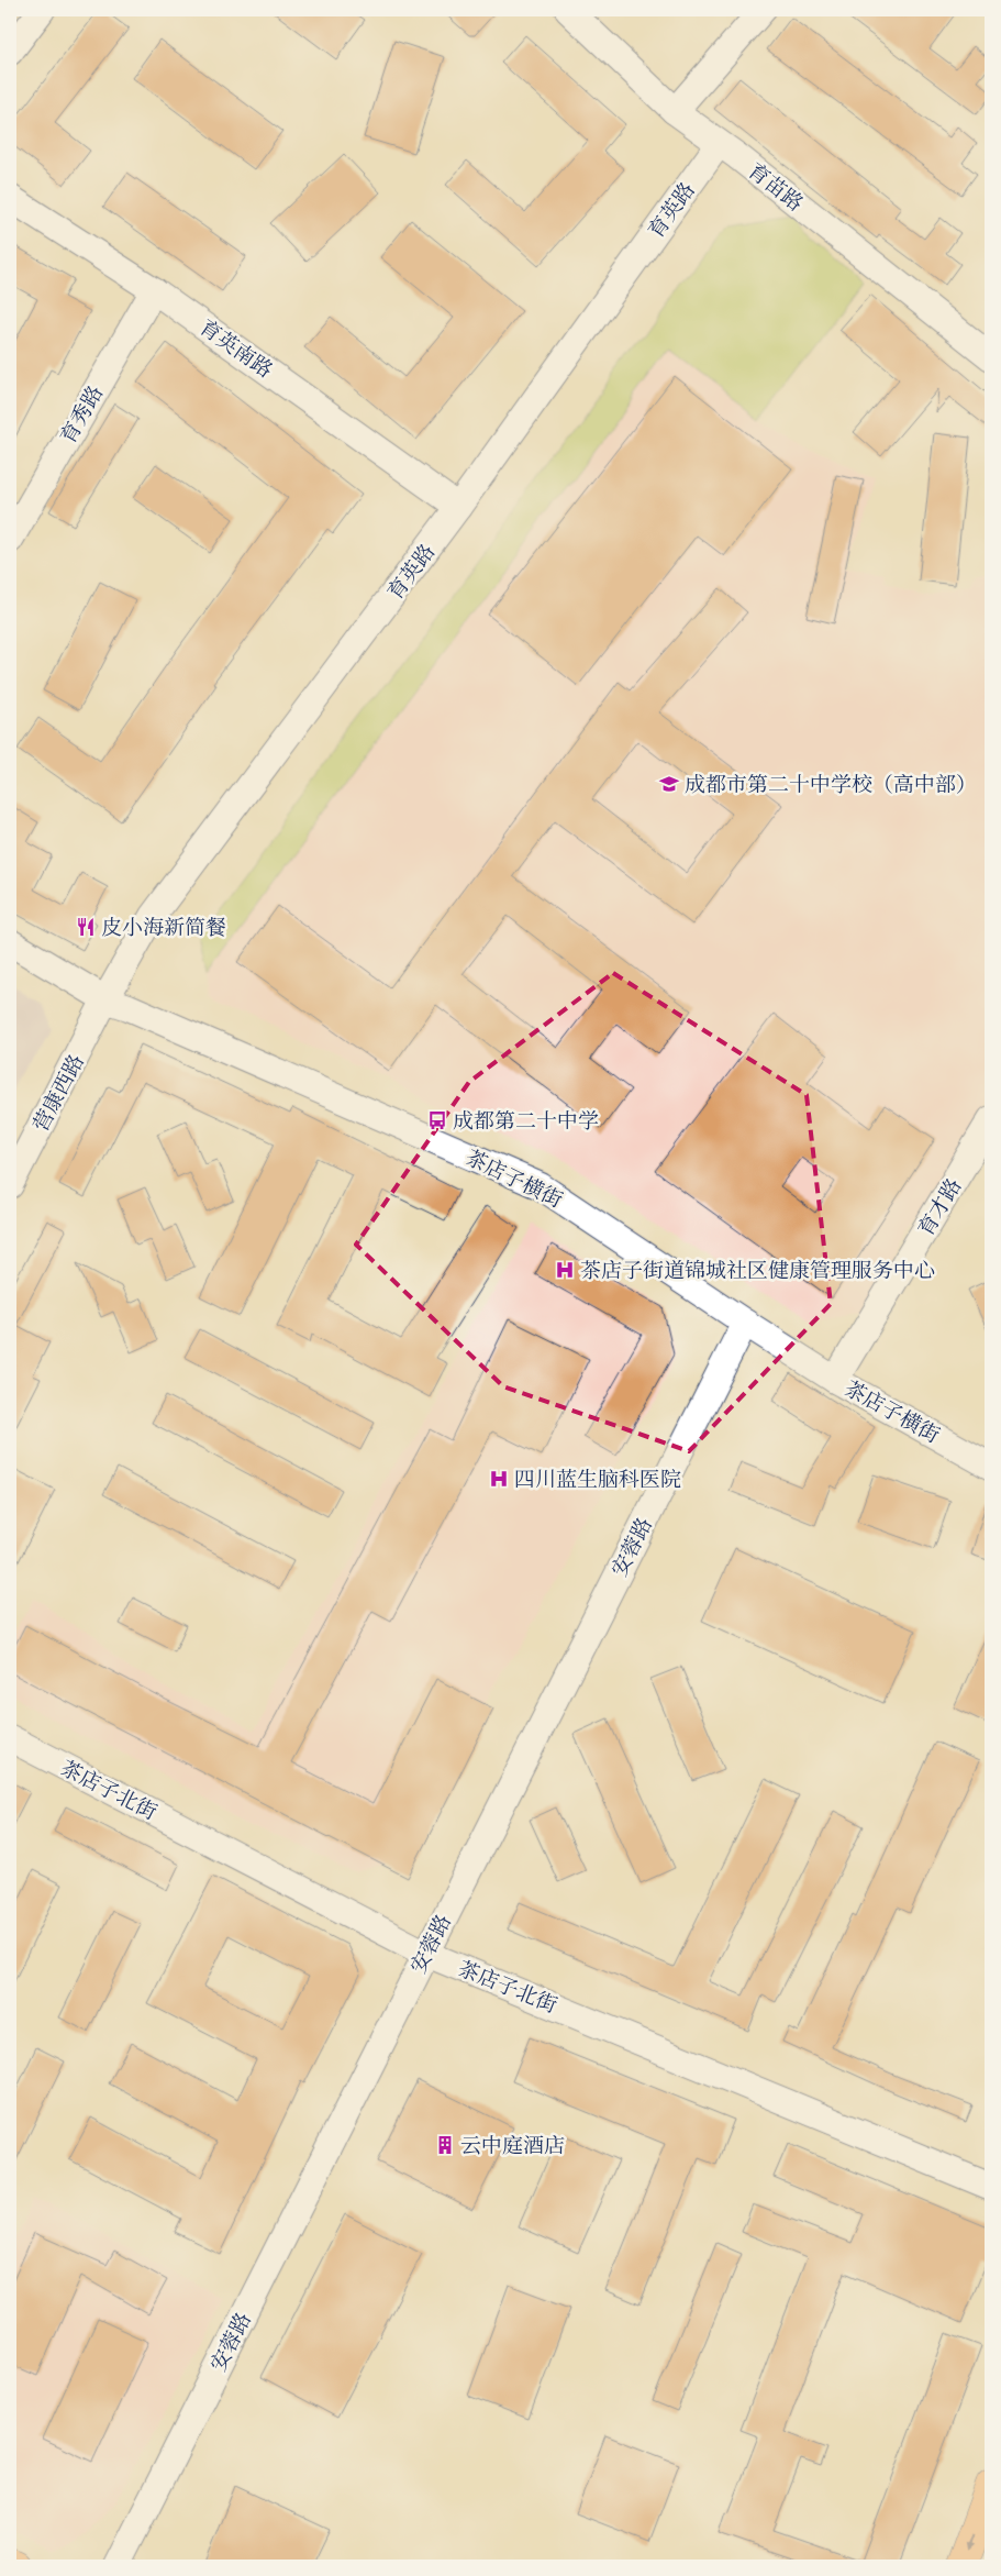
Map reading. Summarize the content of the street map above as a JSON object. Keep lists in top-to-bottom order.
{
  "streets": {
    "street": [
      "育苗路",
      "育英路",
      "育英南路",
      "育秀路",
      "营康西路",
      "茶店子横街",
      "育才路",
      "安蓉路",
      "茶店子北街"
    ]
  },
  "crossings": [
    ["育苗路", "育英路"],
    ["育英路", "育英南路"],
    ["育英路", "营康西路"],
    ["育英路", "茶店子横街"],
    ["育英南路", "育秀路"],
    ["营康西路", "茶店子横街"],
    ["茶店子横街", "育才路"],
    ["茶店子横街", "安蓉路"],
    ["安蓉路", "茶店子北街"]
  ],
  "places": {
    "school or university": ["成都市第二十中学校（高中部）"],
    "restaurant": ["皮小海新简餐"],
    "bus stop": ["成都第二十中学"],
    "hospital": ["茶店子街道锦城社区健康管理服务中心", "四川蓝生脑科医院"],
    "building": ["云中庭酒店"]
  }
}
